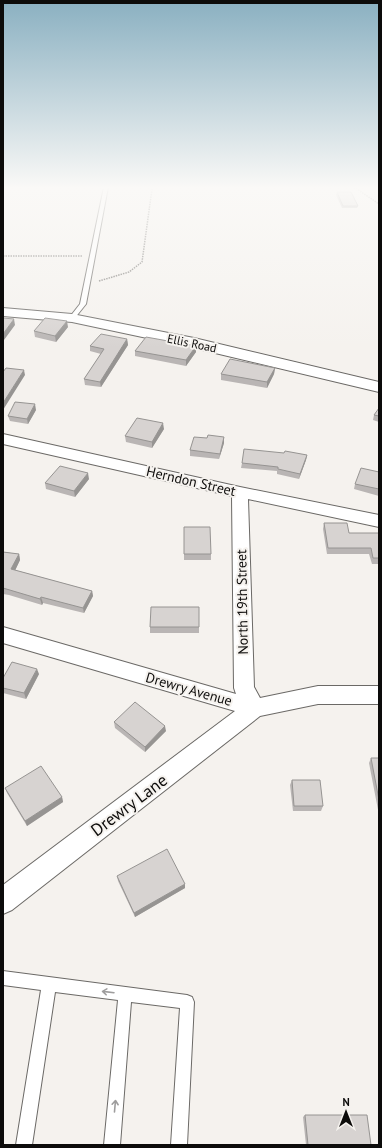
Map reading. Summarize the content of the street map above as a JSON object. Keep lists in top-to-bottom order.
{
  "streets": {
    "street": [
      "Ellis Road",
      "Herndon Street",
      "North 19th Street",
      "Drewry Avenue",
      "Drewry Lane"
    ]
  },
  "crossings": [
    ["Herndon Street", "North 19th Street"],
    ["North 19th Street", "Drewry Avenue"],
    ["North 19th Street", "Drewry Lane"],
    ["Drewry Avenue", "Drewry Lane"]
  ],
  "north": "top"
}
